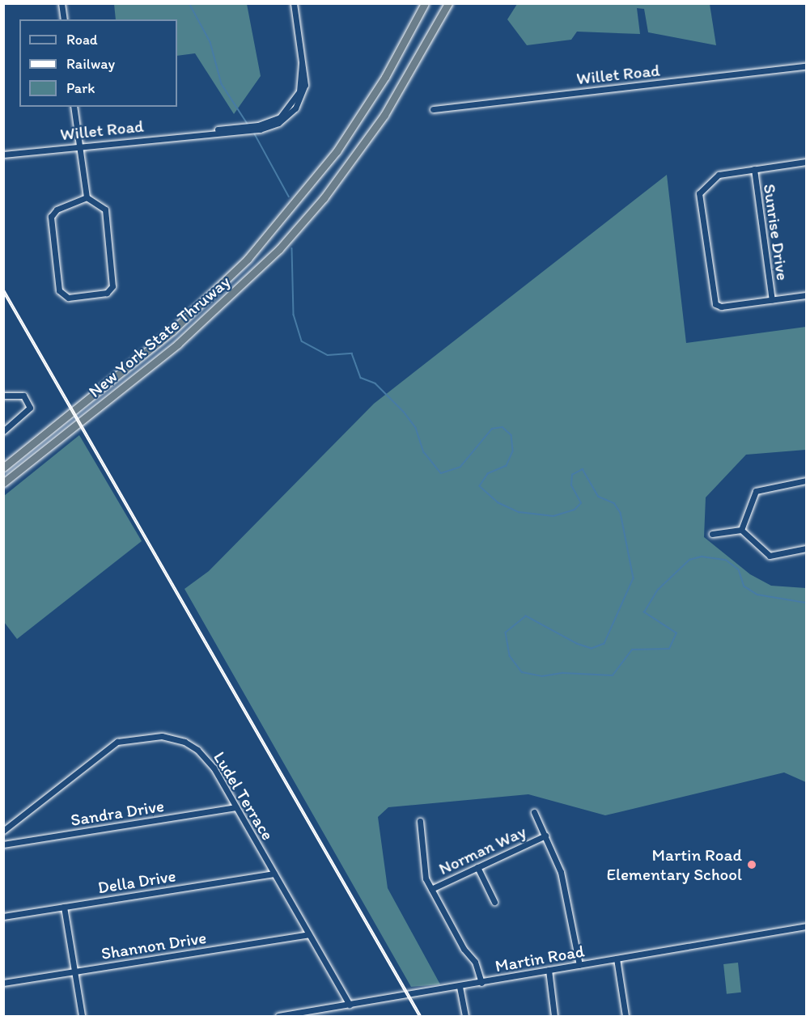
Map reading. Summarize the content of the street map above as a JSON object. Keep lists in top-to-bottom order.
{
  "streets": {
    "highway": ["New York State Thruway"],
    "street": [
      "Willet Road",
      "Sunrise Drive",
      "Ludel Terrace",
      "Sandra Drive",
      "Norman Way",
      "Della Drive",
      "Shannon Drive",
      "Martin Road"
    ]
  },
  "crossings": [
    ["Ludel Terrace", "Sandra Drive"],
    ["Ludel Terrace", "Della Drive"],
    ["Ludel Terrace", "Shannon Drive"],
    ["Ludel Terrace", "Martin Road"]
  ],
  "places": ["Martin Road Elementary School"],
  "legend": ["Road", "Railway", "Park"]
}
